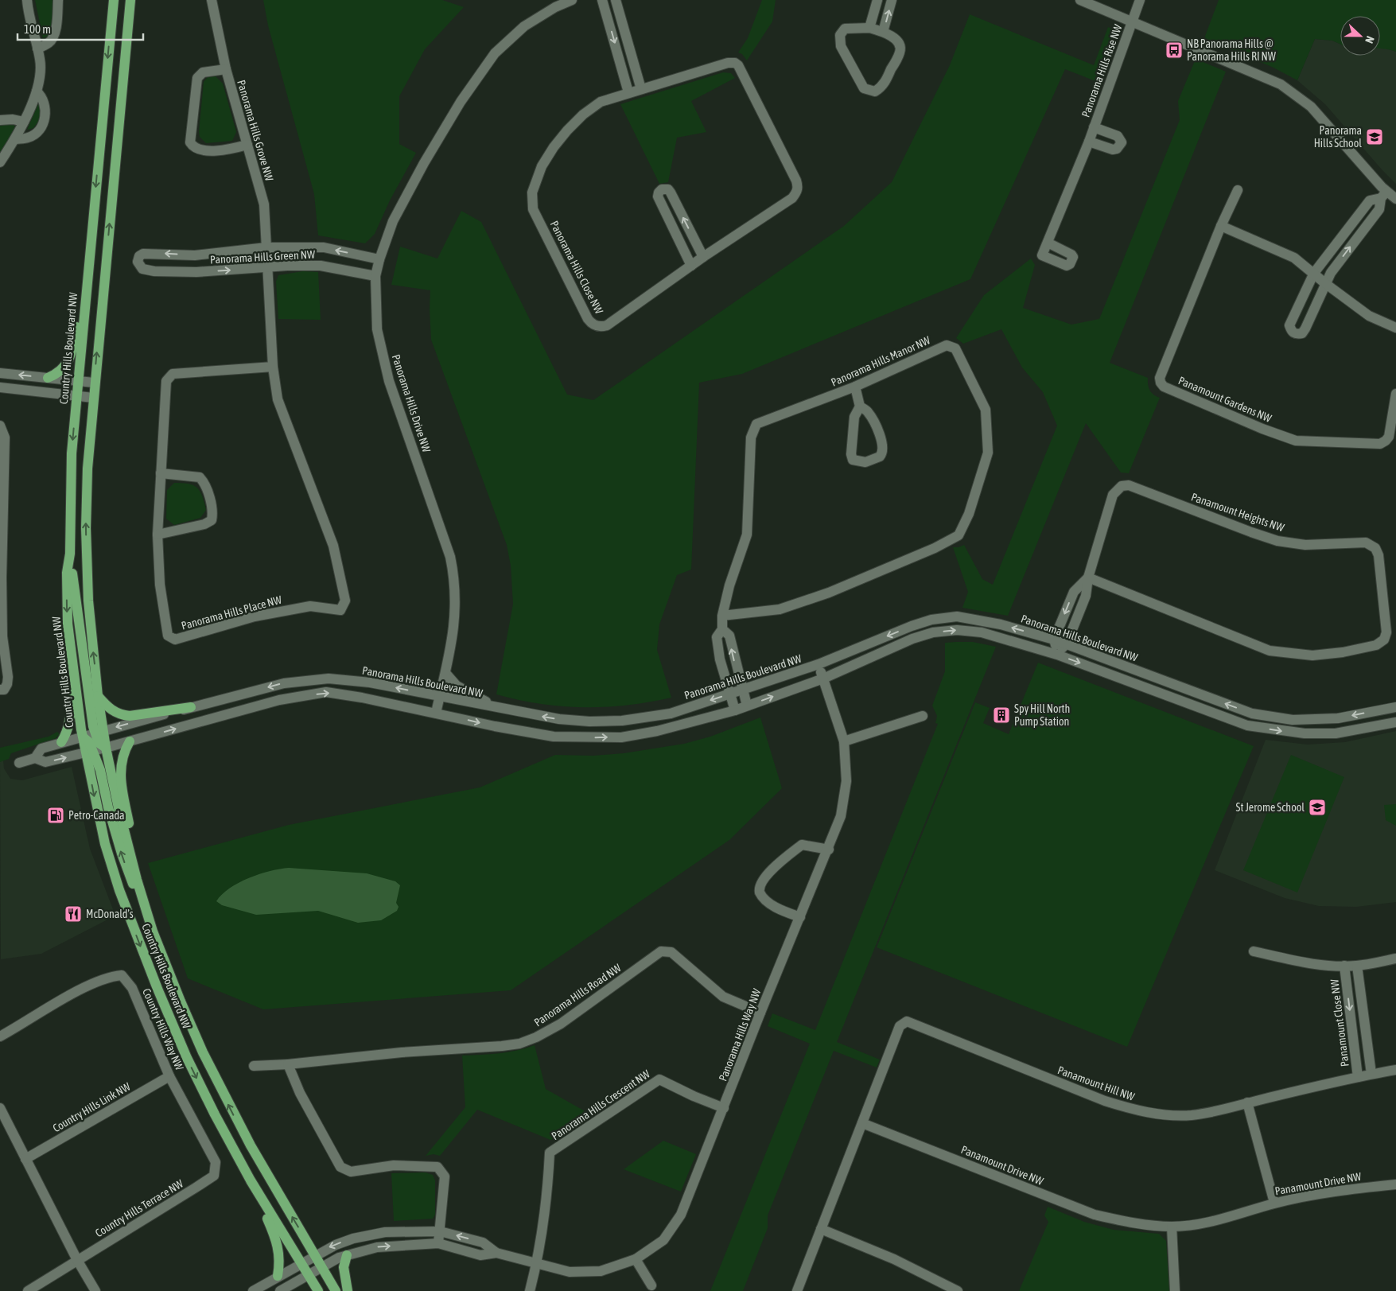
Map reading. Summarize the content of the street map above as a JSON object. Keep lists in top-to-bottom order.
{
  "streets": {
    "main road": ["Country Hills Boulevard NW"],
    "street": [
      "Panorama Hills Rise NW",
      "Panorama Hills Grove NW",
      "Panorama Hills Green NW",
      "Panorama Hills Close NW",
      "Panorama Hills Manor NW",
      "Panamount Gardens NW",
      "Panorama Hills Drive NW",
      "Panamount Heights NW",
      "Panorama Hills Place NW",
      "Panorama Hills Boulevard NW",
      "Panorama Hills Road NW",
      "Panamount Close NW",
      "Country Hills Way NW",
      "Panorama Hills Way NW",
      "Panamount Hill NW",
      "Panorama Hills Crescent NW",
      "Country Hills Link NW",
      "Panamount Drive NW",
      "Country Hills Terrace NW"
    ]
  },
  "crossings": [
    ["Panorama Hills Grove NW", "Panorama Hills Green NW"],
    ["Panorama Hills Grove NW", "Panorama Hills Place NW"],
    ["Panorama Hills Green NW", "Panorama Hills Drive NW"],
    ["Panorama Hills Green NW", "Panorama Hills Place NW"],
    ["Country Hills Boulevard NW", "Panorama Hills Boulevard NW"],
    ["Country Hills Boulevard NW", "Panorama Hills Way NW"],
    ["Panorama Hills Manor NW", "Panorama Hills Boulevard NW"],
    ["Panorama Hills Drive NW", "Panorama Hills Boulevard NW"],
    ["Panamount Heights NW", "Panorama Hills Boulevard NW"],
    ["Panorama Hills Boulevard NW", "Panorama Hills Way NW"],
    ["Panorama Hills Road NW", "Panorama Hills Way NW"],
    ["Panamount Close NW", "Panamount Hill NW"],
    ["Country Hills Way NW", "Country Hills Link NW"],
    ["Country Hills Way NW", "Country Hills Terrace NW"],
    ["Panorama Hills Way NW", "Panorama Hills Crescent NW"],
    ["Panamount Hill NW", "Panamount Drive NW"]
  ],
  "places": {
    "bus stop": ["NB Panorama Hills @ Panorama Hills RI NW"],
    "school or university": ["Panorama Hills School", "St Jerome School"],
    "building": ["Spy Hill North Pump Station"],
    "fuel station": ["Petro-Canada"],
    "restaurant": ["McDonald's"]
  },
  "scale_bar": "100 m",
  "north": "right"
}
